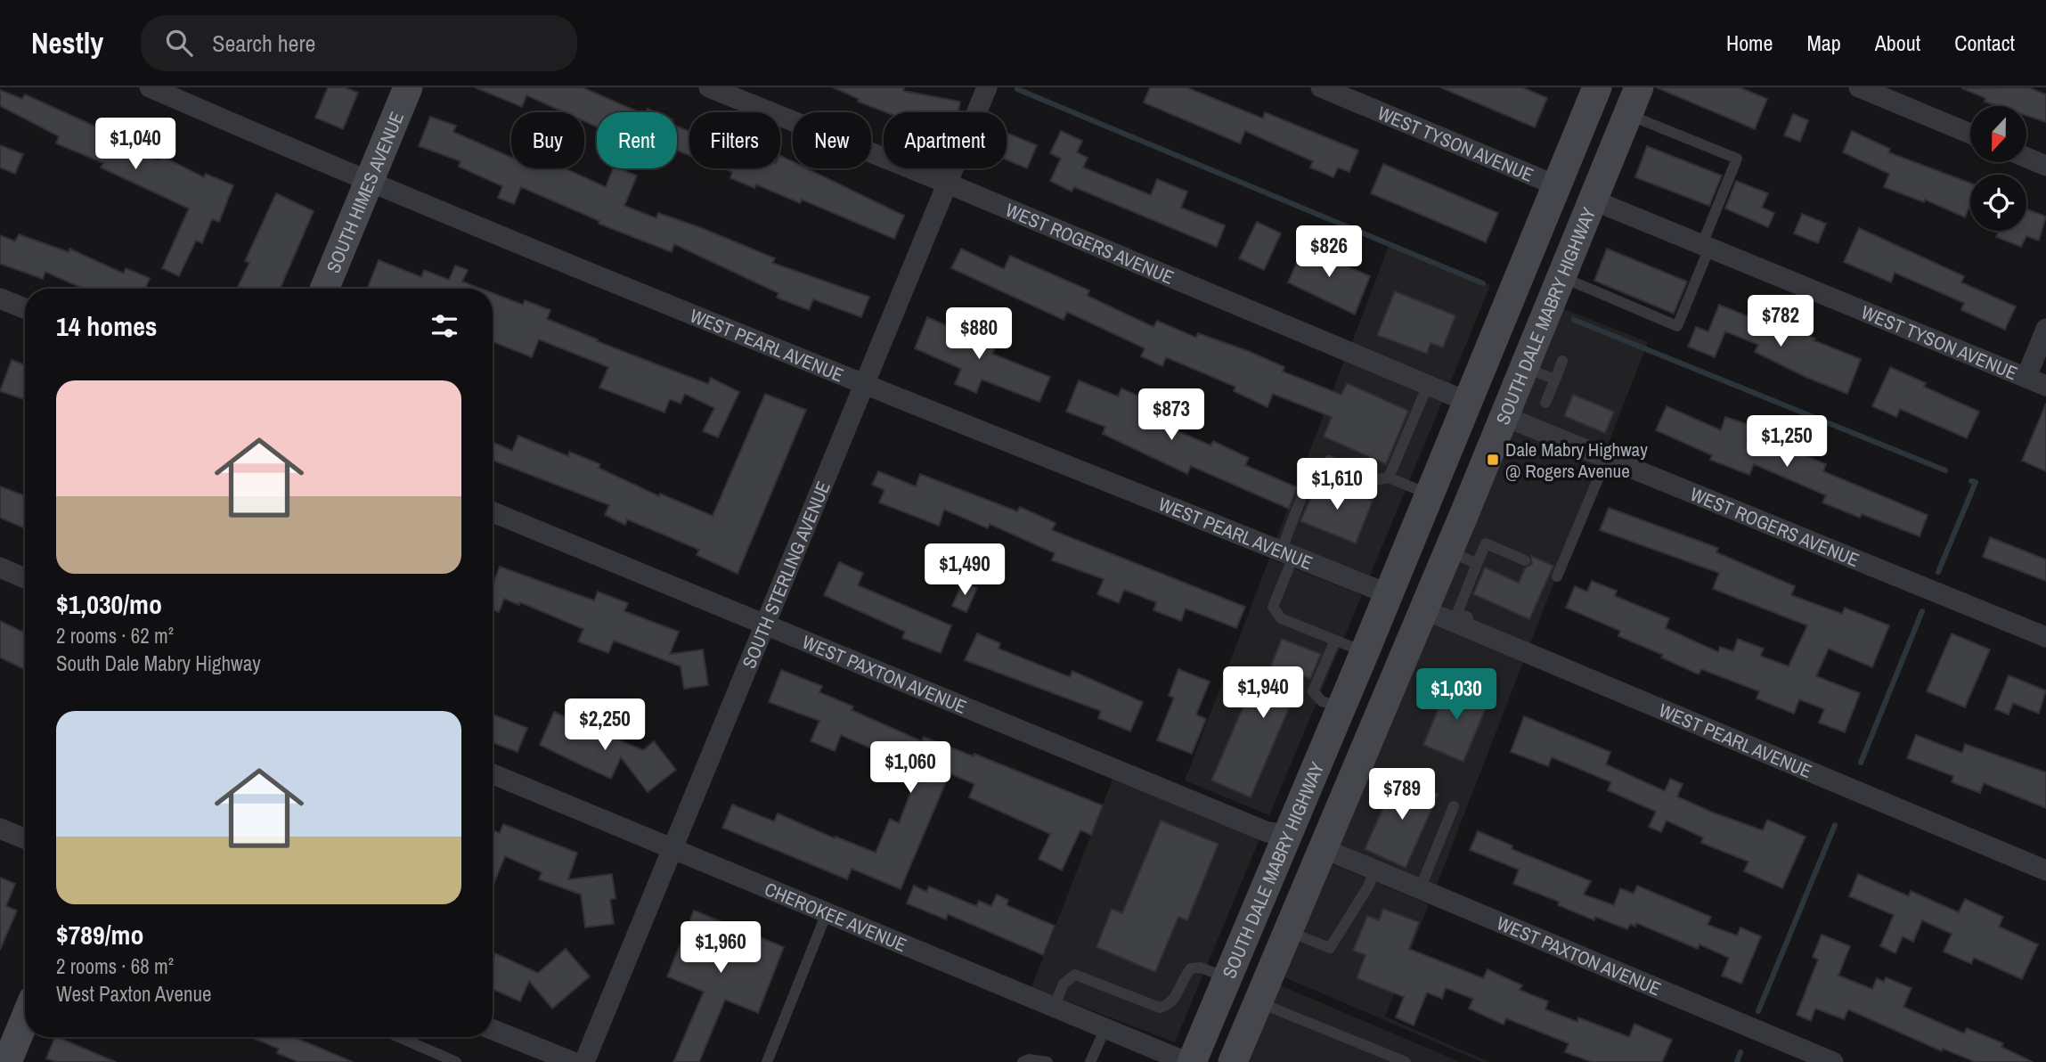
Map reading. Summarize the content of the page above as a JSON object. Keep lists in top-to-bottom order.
{
  "streets": {
    "main road": ["SOUTH HIMES AVENUE", "SOUTH DALE MABRY HIGHWAY"],
    "street": [
      "WEST TYSON AVENUE",
      "WEST ROGERS AVENUE",
      "WEST PEARL AVENUE",
      "SOUTH STERLING AVENUE",
      "WEST PAXTON AVENUE",
      "CHEROKEE AVENUE"
    ]
  },
  "crossings": [
    ["WEST TYSON AVENUE", "SOUTH DALE MABRY HIGHWAY"],
    ["SOUTH HIMES AVENUE", "WEST PEARL AVENUE"],
    ["WEST ROGERS AVENUE", "SOUTH DALE MABRY HIGHWAY"],
    ["WEST ROGERS AVENUE", "SOUTH STERLING AVENUE"],
    ["SOUTH DALE MABRY HIGHWAY", "WEST PEARL AVENUE"],
    ["SOUTH DALE MABRY HIGHWAY", "WEST PAXTON AVENUE"],
    ["WEST PEARL AVENUE", "SOUTH STERLING AVENUE"],
    ["SOUTH STERLING AVENUE", "WEST PAXTON AVENUE"],
    ["SOUTH STERLING AVENUE", "CHEROKEE AVENUE"]
  ],
  "places": {
    "transit": ["Dale Mabry Highway @ Rogers Avenue"]
  },
  "north": "bottom",
  "page": {
    "header": "Nestly",
    "search": "Search here",
    "nav": [
      "Home",
      "Map",
      "About",
      "Contact"
    ],
    "chip": [
      "Buy",
      "Rent",
      "Filters",
      "New",
      "Apartment"
    ],
    "price": [
      "$1,040",
      "$826",
      "$782",
      "$880",
      "$873",
      "$1,250",
      "$1,610",
      "$1,490",
      "$1,940",
      "$1,030",
      "$2,250",
      "$1,060",
      "$789",
      "$1,960"
    ],
    "heading": "14 homes",
    "list": [
      {
        "name": "$1,030/mo",
        "note": "2 rooms · 62 m² · South Dale Mabry Highway"
      },
      {
        "name": "$789/mo",
        "note": "2 rooms · 68 m² · West Paxton Avenue"
      }
    ]
  }
}
